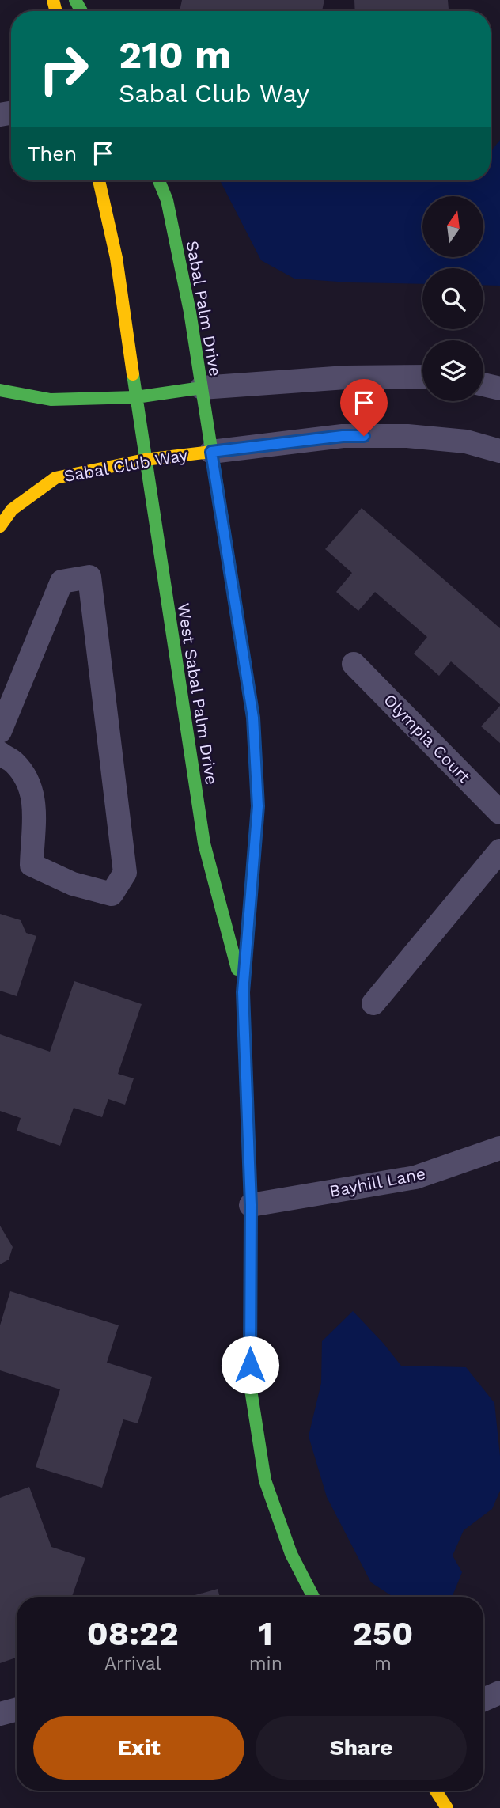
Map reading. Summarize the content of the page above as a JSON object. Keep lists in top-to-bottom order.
{
  "streets": {
    "street": [
      "Sabal Palm Drive",
      "Sabal Club Way",
      "West Sabal Palm Drive",
      "Olympia Court",
      "Bayhill Lane"
    ]
  },
  "crossings": [
    ["Sabal Palm Drive", "Sabal Club Way"],
    ["Sabal Palm Drive", "West Sabal Palm Drive"],
    ["Sabal Club Way", "West Sabal Palm Drive"],
    ["West Sabal Palm Drive", "Bayhill Lane"]
  ],
  "north": "top",
  "page": {
    "turn": ["210 m", "Sabal Club Way"],
    "then": "Then",
    "eta": [
      "08:22",
      "Arrival",
      "1",
      "min",
      "250",
      "m"
    ],
    "buttons": ["Exit", "Share"]
  }
}
